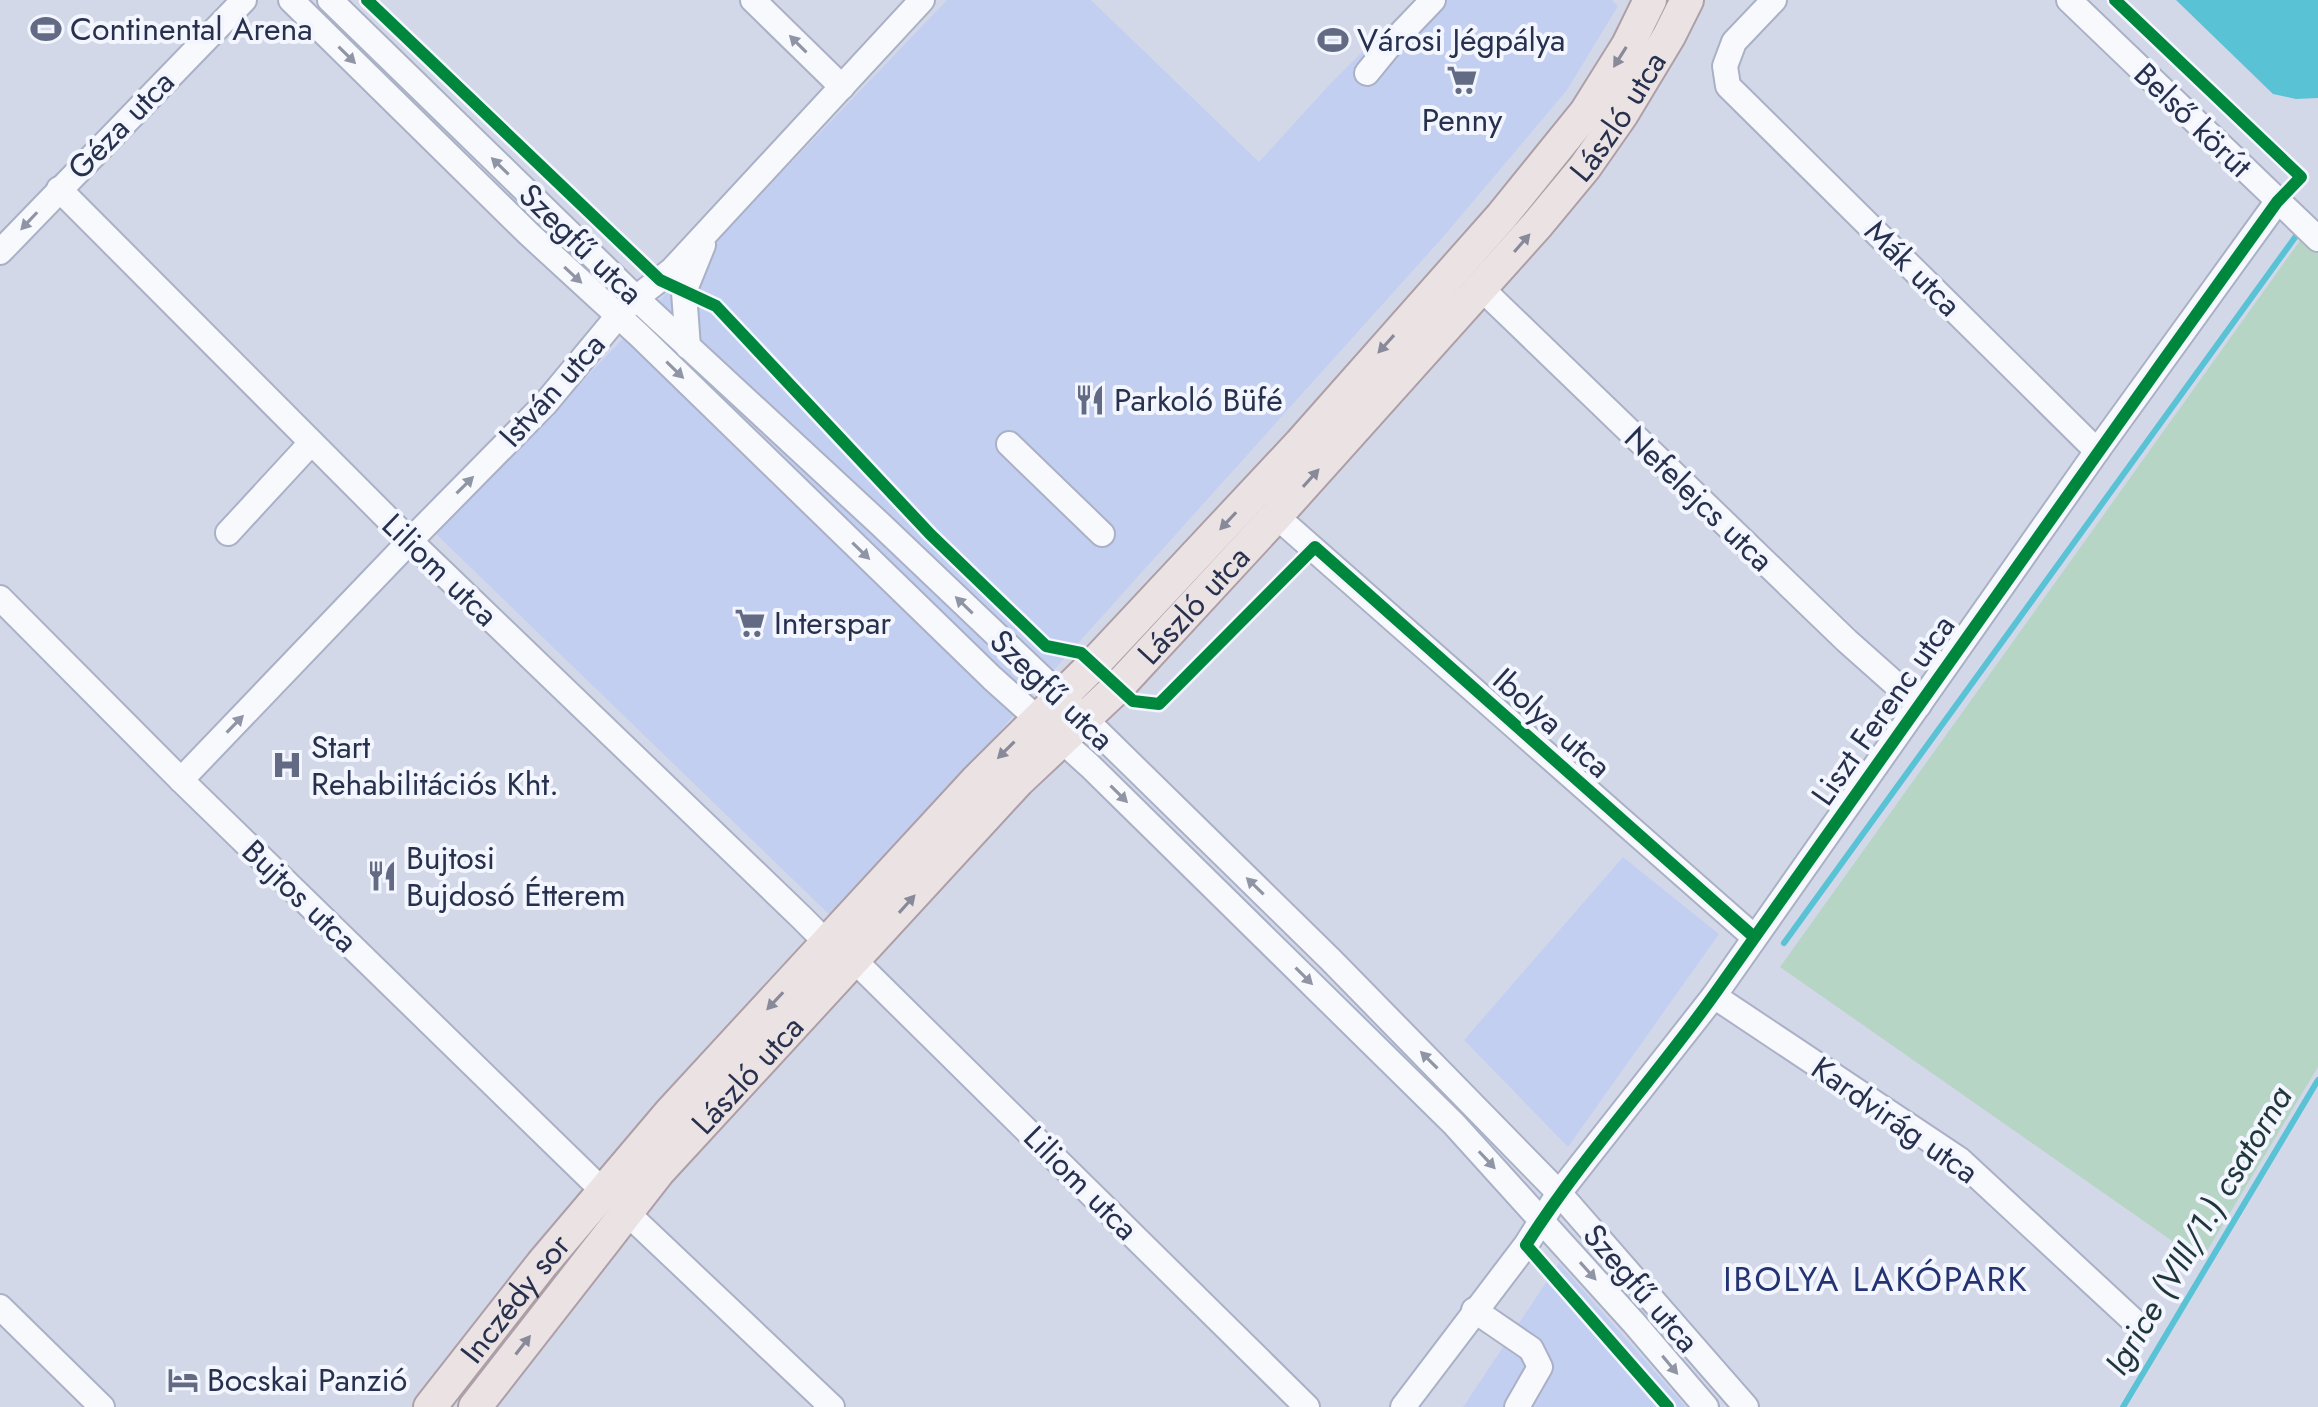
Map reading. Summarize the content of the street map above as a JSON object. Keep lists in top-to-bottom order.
{
  "streets": {
    "main road": ["László utca", "Inczédy sor"],
    "street": [
      "Belső körút",
      "Géza utca",
      "Szegfű utca",
      "Mák utca",
      "István utca",
      "Nefelejcs utca",
      "Liliom utca",
      "Liszt Ferenc utca",
      "Ibolya utca",
      "Bujtos utca",
      "Kardvirág utca"
    ]
  },
  "crossings": [
    ["László utca", "Szegfű utca"],
    ["László utca", "Nefelejcs utca"],
    ["László utca", "Liliom utca"],
    ["László utca", "Ibolya utca"],
    ["László utca", "Bujtos utca"],
    ["László utca", "Inczédy sor"],
    ["Belső körút", "Liszt Ferenc utca"],
    ["Géza utca", "Liliom utca"],
    ["Szegfű utca", "István utca"],
    ["Szegfű utca", "Liszt Ferenc utca"],
    ["Mák utca", "Liszt Ferenc utca"],
    ["István utca", "Liliom utca"],
    ["István utca", "Bujtos utca"],
    ["Nefelejcs utca", "Liszt Ferenc utca"],
    ["Liszt Ferenc utca", "Ibolya utca"],
    ["Liszt Ferenc utca", "Kardvirág utca"],
    ["Bujtos utca", "Inczédy sor"]
  ],
  "one_way": ["István utca"],
  "districts": ["IBOLYA LAKÓPARK"],
  "water": ["Igrice (VIII/1.) csatorna"],
  "places": {
    "sports": ["Continental Arena", "Városi Jégpálya"],
    "supermarket": ["Penny", "Interspar"],
    "restaurant": ["Parkoló Büfé", "Bujtosi Bujdosó Étterem"],
    "hospital": ["Start Rehabilitációs Kht."],
    "hotel": ["Bocskai Panzió"]
  }
}
